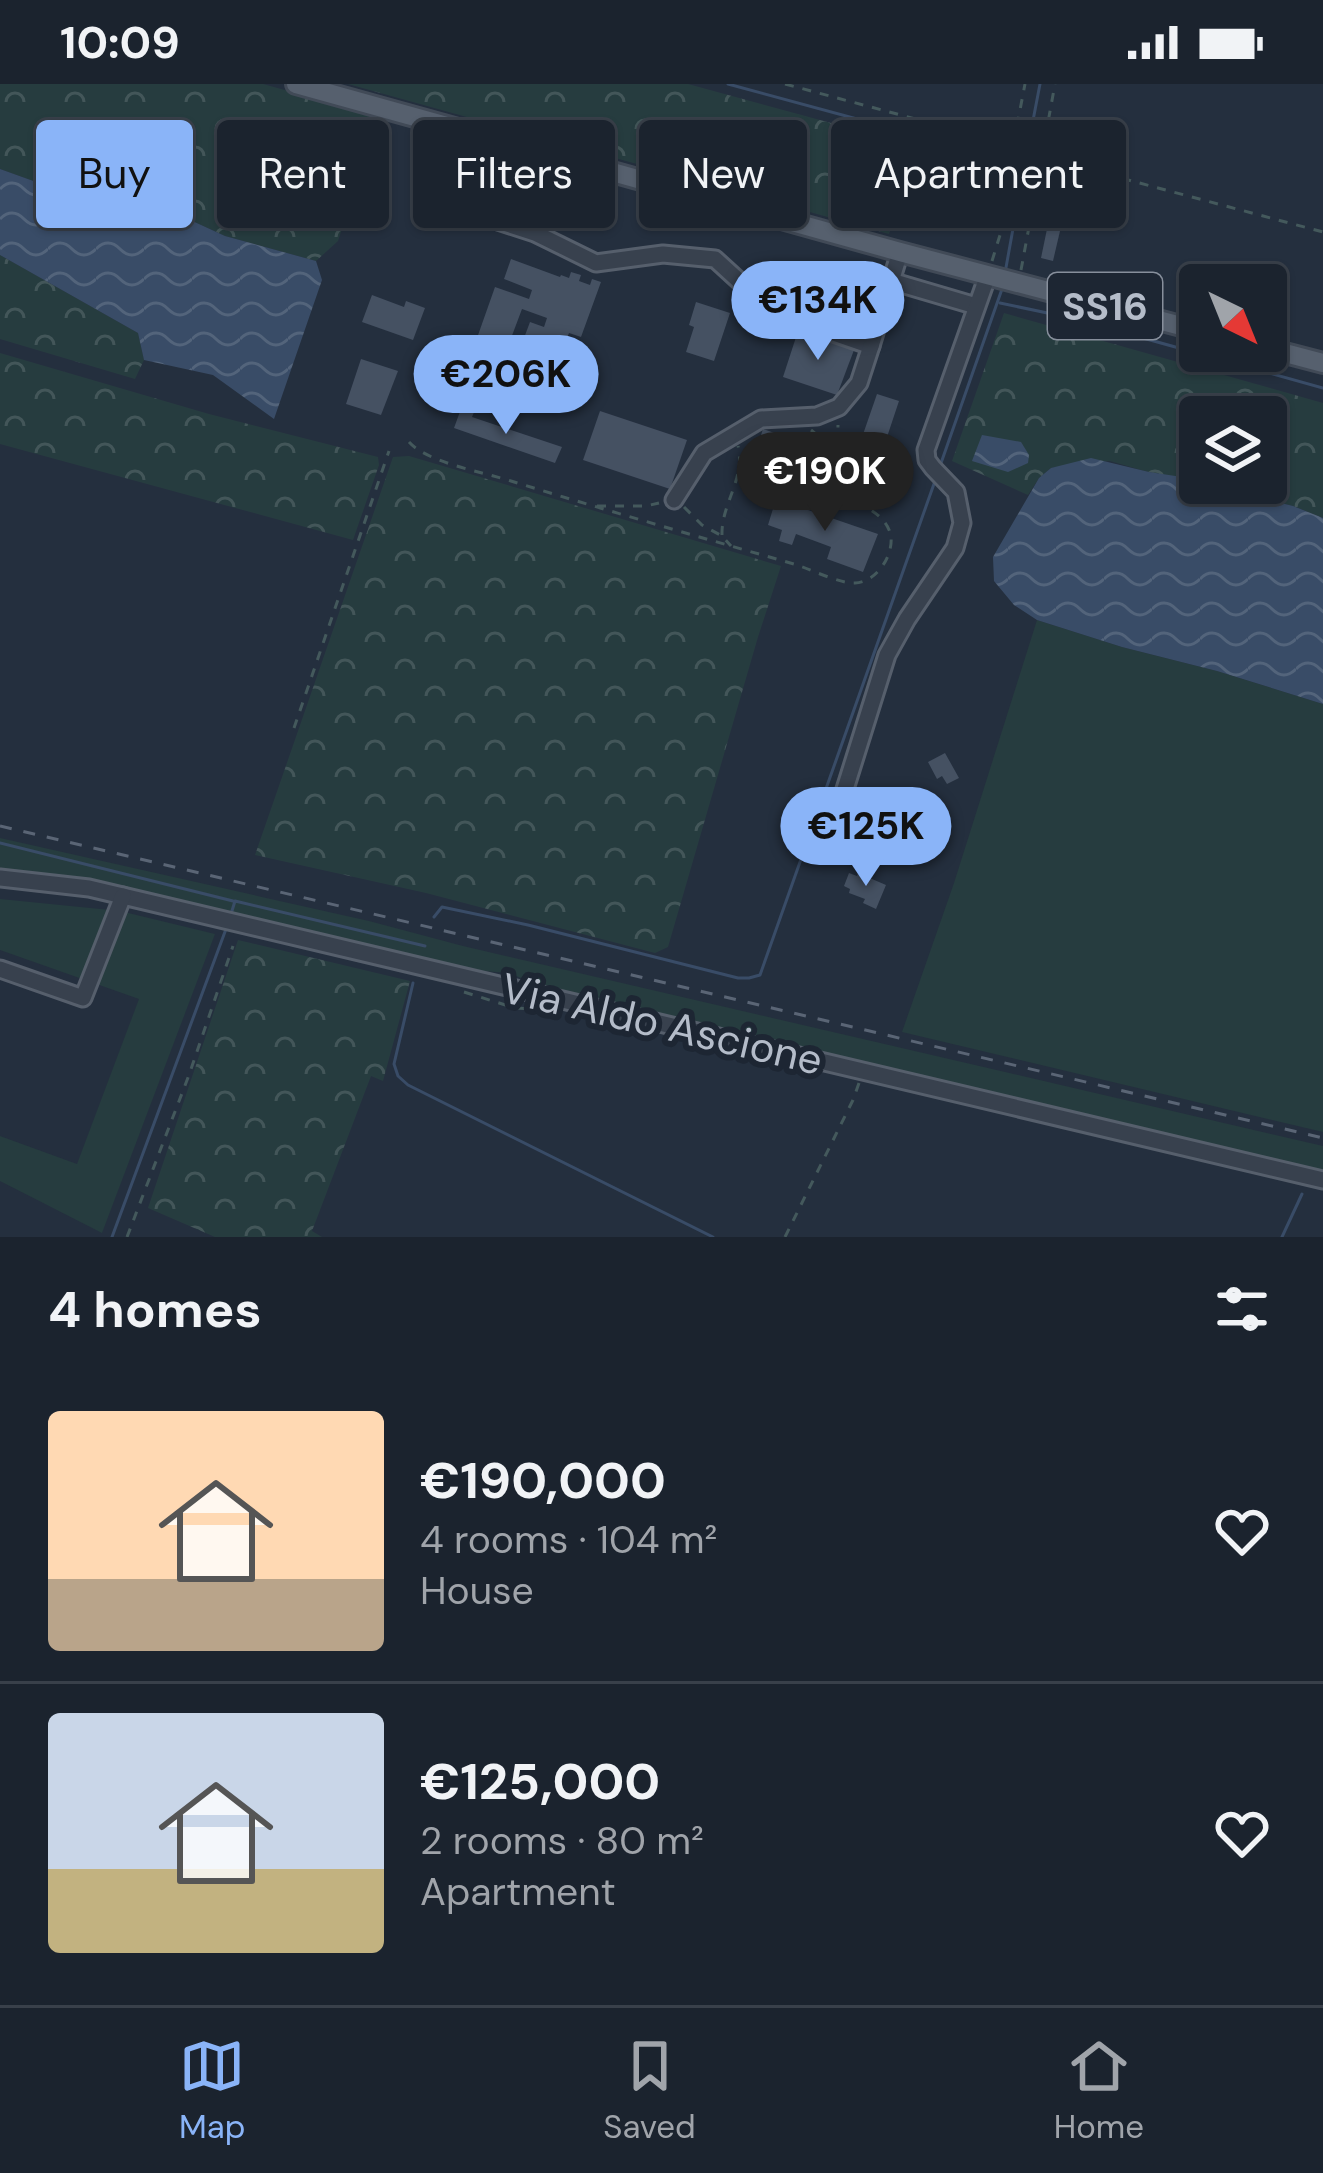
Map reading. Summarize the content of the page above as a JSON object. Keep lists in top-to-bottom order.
{
  "streets": {
    "main road": ["SS16"],
    "street": ["Via Aldo Ascione"]
  },
  "north": "bottom right",
  "page": {
    "status": "10:09",
    "chip": [
      "Buy",
      "Rent",
      "Filters",
      "New",
      "Apartment"
    ],
    "price": [
      "€134K",
      "€206K",
      "€190K",
      "€125K"
    ],
    "heading": "4 homes",
    "list": [
      {
        "name": "€190,000",
        "note": "4 rooms · 104 m² · House"
      },
      {
        "name": "€125,000",
        "note": "2 rooms · 80 m² · Apartment"
      }
    ],
    "tabs": ["Map", "Saved", "Home"]
  }
}
